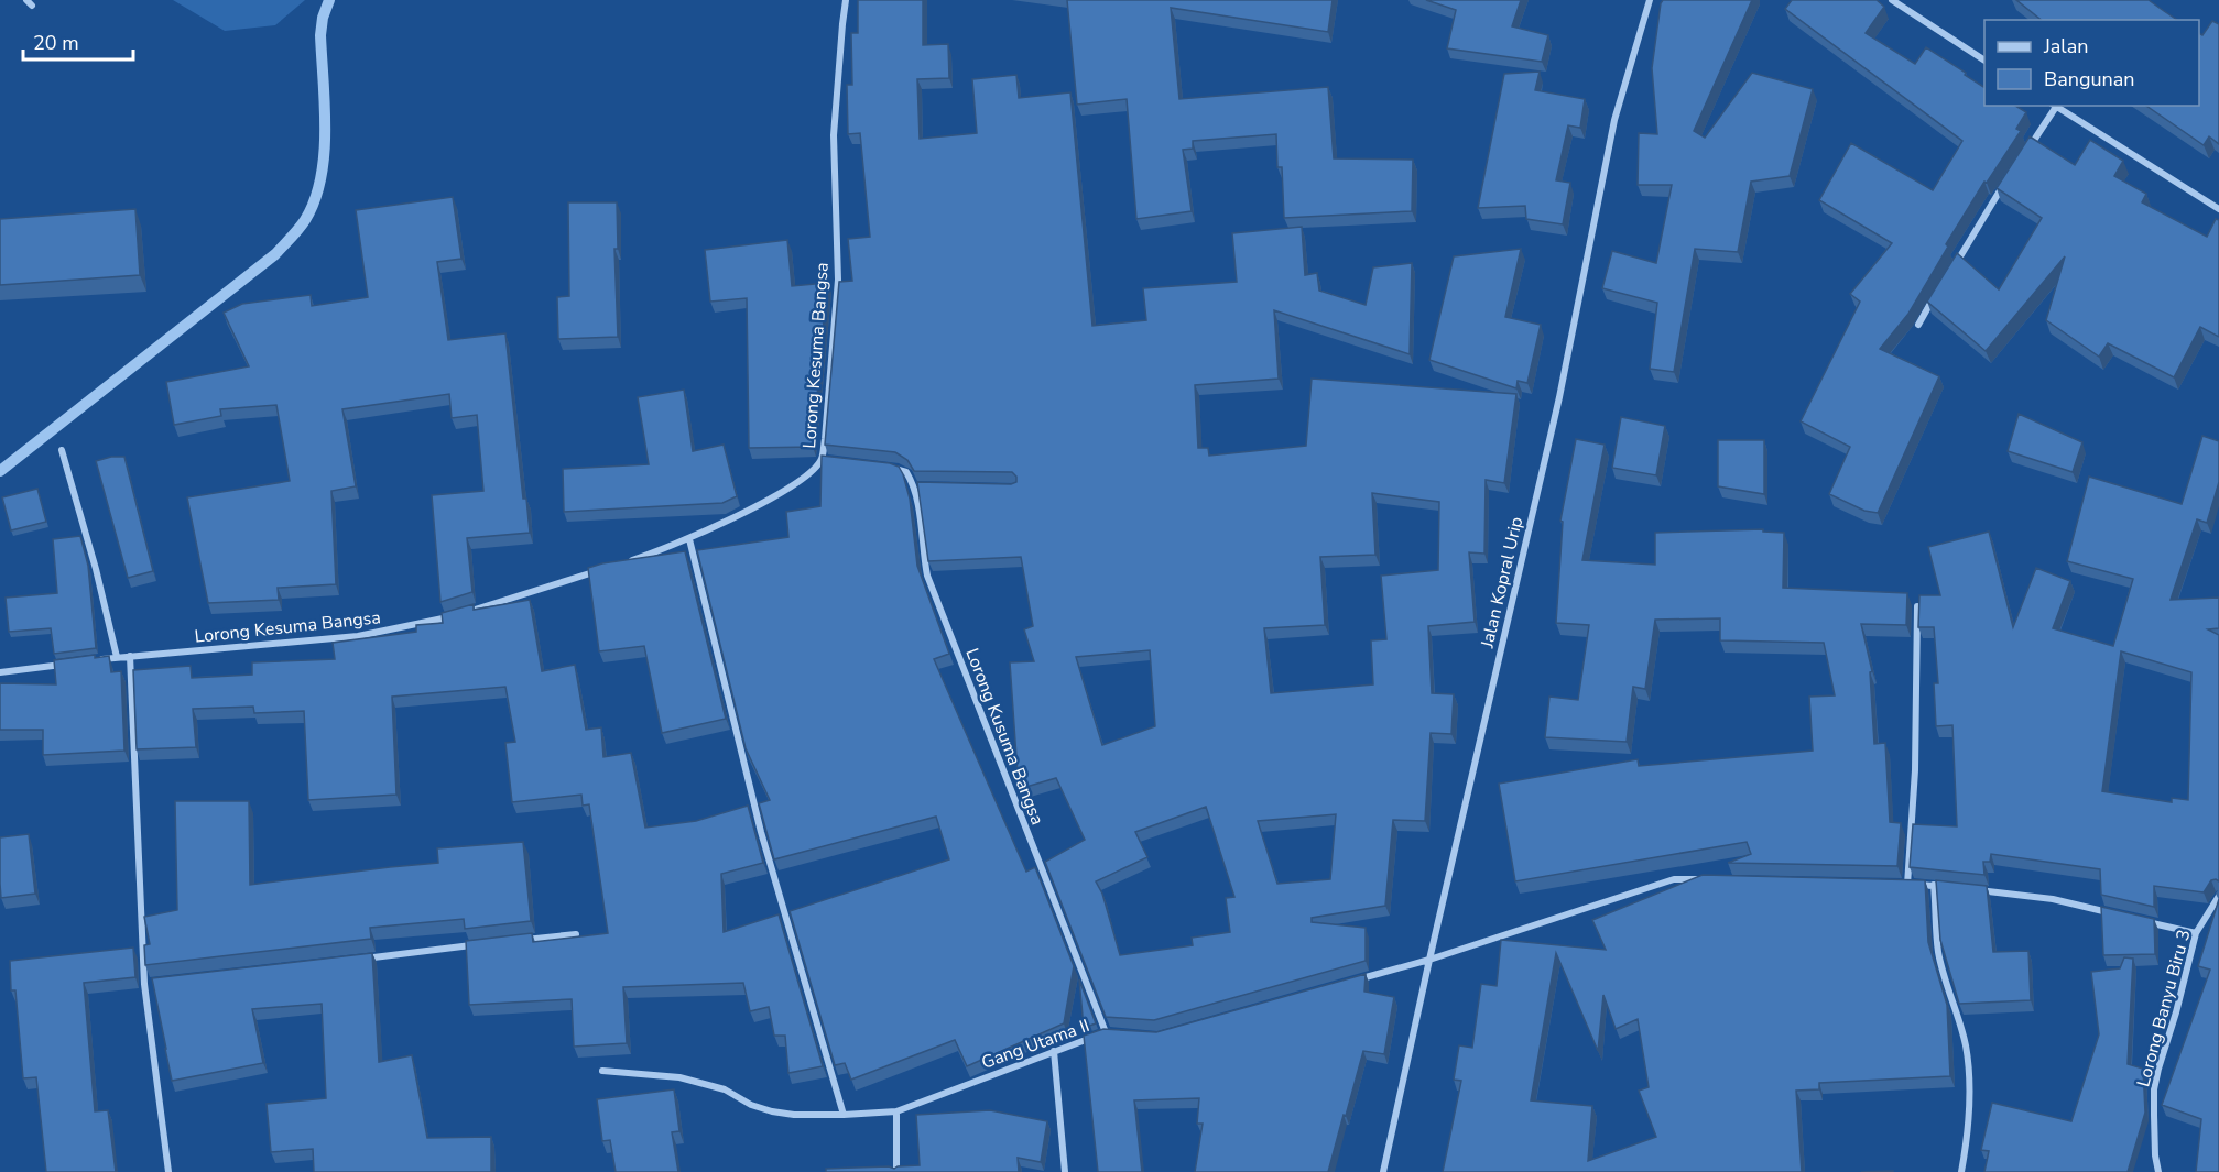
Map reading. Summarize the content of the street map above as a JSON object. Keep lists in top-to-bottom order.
{
  "streets": {
    "street": [
      "Lorong Kesuma Bangsa",
      "Jalan Kopral Urip",
      "Lorong Kusuma Bangsa",
      "Lorong Banyu Biru 3",
      "Gang Utama II"
    ]
  },
  "crossings": [
    ["Lorong Kusuma Bangsa", "Gang Utama II"]
  ],
  "legend": ["Jalan", "Bangunan"],
  "scale_bar": "20 m"
}
